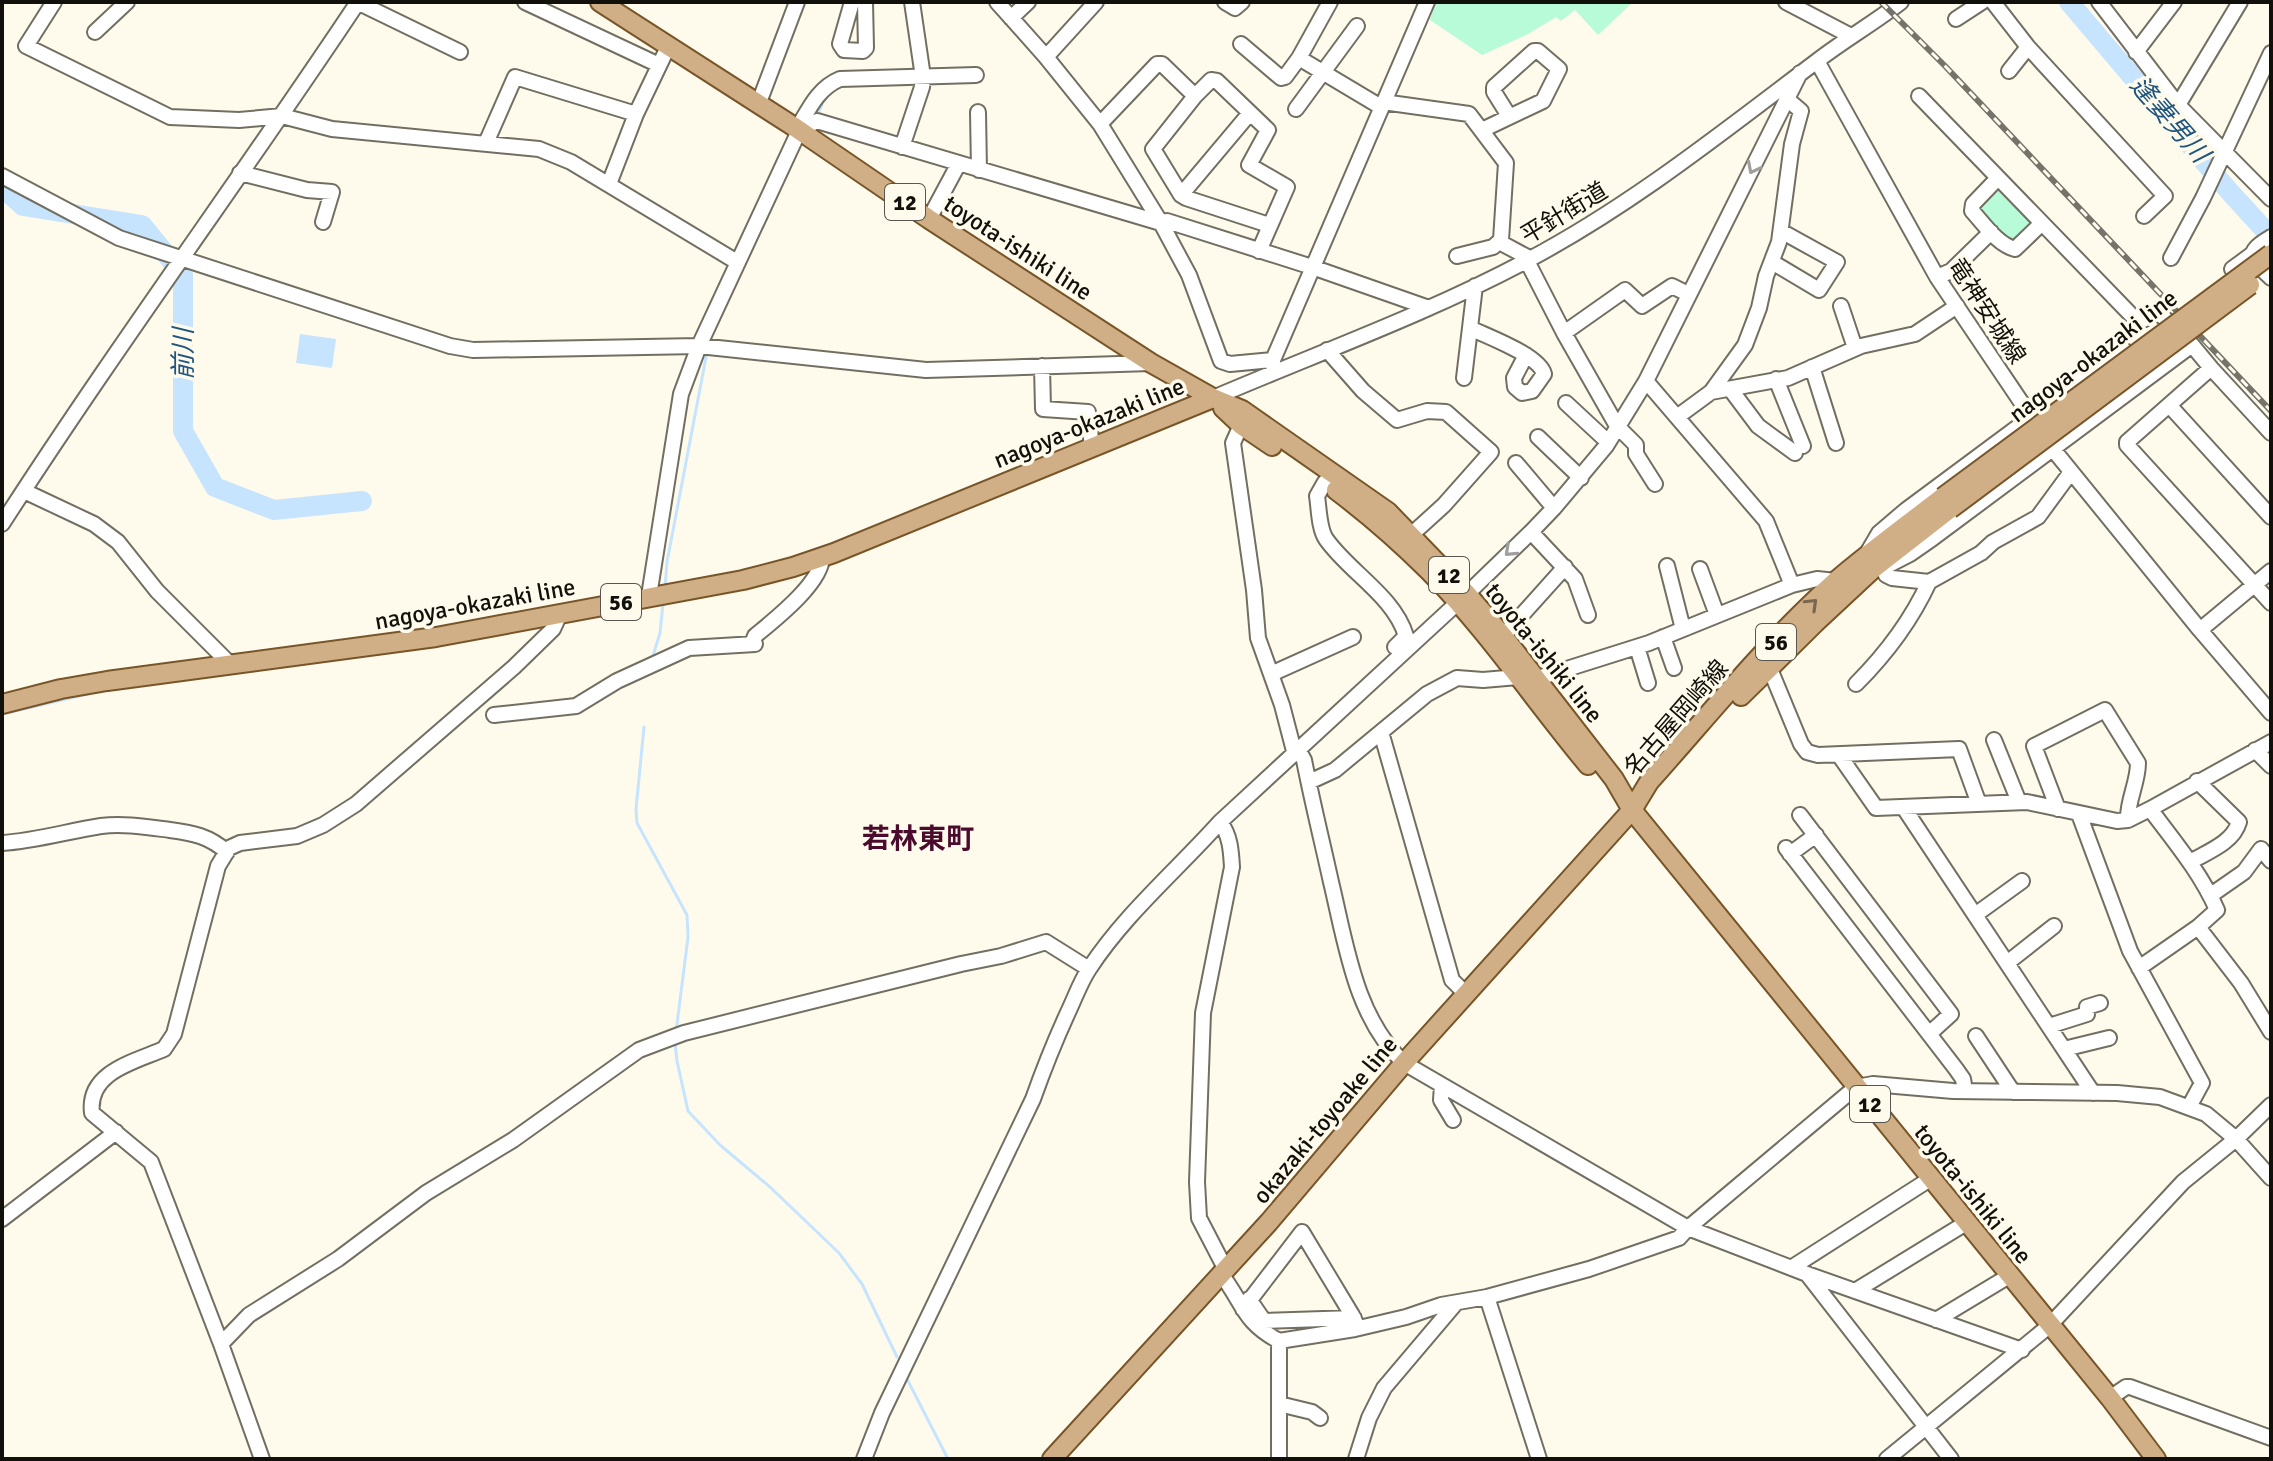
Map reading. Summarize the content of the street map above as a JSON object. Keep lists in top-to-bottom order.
{
  "streets": {
    "main road": [
      "12",
      "toyota-ishiki line",
      "nagoya-okazaki line",
      "56",
      "名古屋岡崎線",
      "okazaki-toyoake line"
    ],
    "street": ["平針街道", "竜神安城線"]
  },
  "crossings": [
    ["平針街道", "toyota-ishiki line"],
    ["平針街道", "竜神安城線"],
    ["平針街道", "nagoya-okazaki line"],
    ["toyota-ishiki line", "nagoya-okazaki line"],
    ["toyota-ishiki line", "名古屋岡崎線"],
    ["toyota-ishiki line", "okazaki-toyoake line"],
    ["nagoya-okazaki line", "名古屋岡崎線"],
    ["名古屋岡崎線", "okazaki-toyoake line"]
  ],
  "districts": ["若林東町"],
  "water": ["逢妻男川", "前川"]
}
